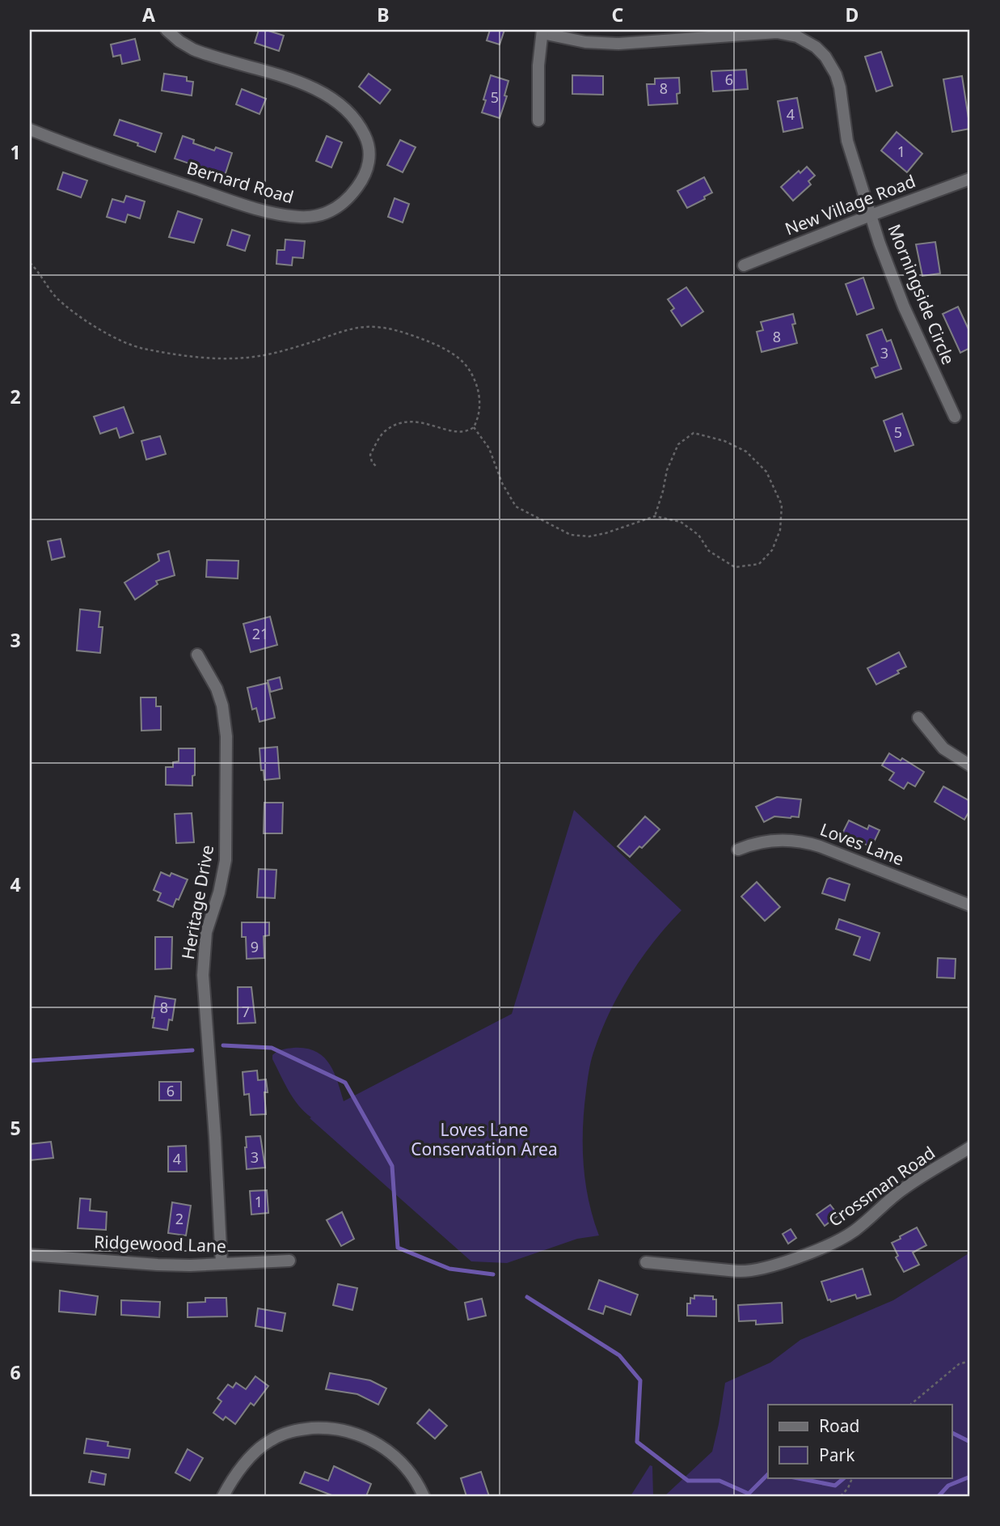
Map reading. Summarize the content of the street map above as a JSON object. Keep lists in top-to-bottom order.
{
  "streets": {
    "street": [
      "Bernard Road",
      "New Village Road",
      "Morningside Circle",
      "Loves Lane",
      "Heritage Drive",
      "Crossman Road",
      "Ridgewood Lane"
    ]
  },
  "crossings": [
    ["New Village Road", "Morningside Circle"],
    ["Heritage Drive", "Ridgewood Lane"]
  ],
  "parks": ["Loves Lane Conservation Area"],
  "house_numbers": [
    "6",
    "8",
    "5",
    "4",
    "1",
    "8",
    "3",
    "5",
    "21",
    "9",
    "8",
    "7",
    "6",
    "3",
    "4",
    "1",
    "2"
  ],
  "legend": ["Road", "Park"],
  "grid": {
    "columns": [
      "A",
      "B",
      "C",
      "D"
    ],
    "rows": [
      "1",
      "2",
      "3",
      "4",
      "5",
      "6"
    ]
  }
}
